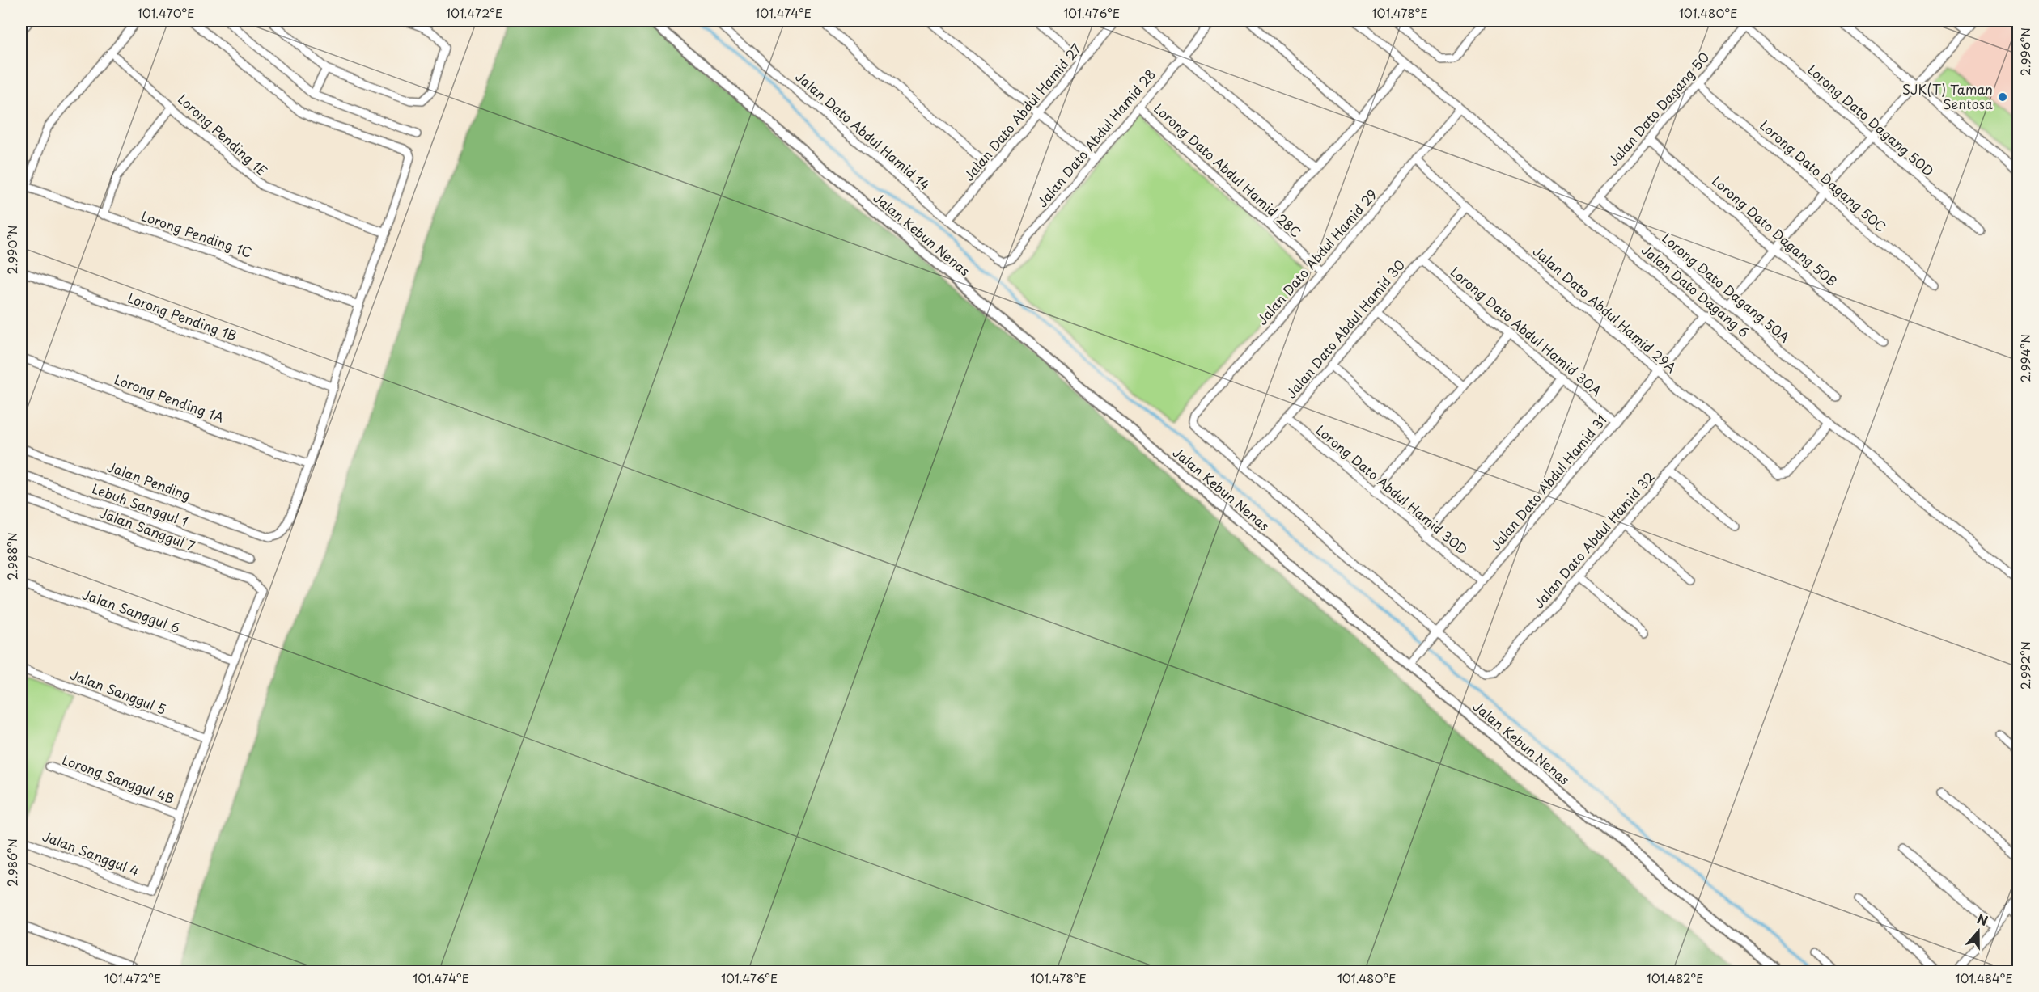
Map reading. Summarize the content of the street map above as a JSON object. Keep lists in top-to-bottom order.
{
  "streets": {
    "street": [
      "Jalan Dato Dagang 50",
      "Jalan Dato Abdul Hamid 27",
      "Lorong Dato Dagang 50D",
      "Jalan Dato Abdul Hamid 14",
      "Lorong Pending 1E",
      "Jalan Dato Abdul Hamid 28",
      "Lorong Dato Abdul Hamid 28C",
      "Lorong Dato Dagang 50C",
      "Lorong Dato Dagang 50B",
      "Lorong Pending 1C",
      "Jalan Kebun Nenas",
      "Jalan Dato Abdul Hamid 29",
      "Lorong Dato Dagang 50A",
      "Jalan Dato Dagang 6",
      "Jalan Dato Abdul Hamid 29A",
      "Lorong Pending 1B",
      "Jalan Dato Abdul Hamid 30",
      "Lorong Dato Abdul Hamid 30A",
      "Lorong Pending 1A",
      "Jalan Pending",
      "Jalan Dato Abdul Hamid 31",
      "Lorong Dato Abdul Hamid 30D",
      "Lebuh Sanggul 1",
      "Jalan Sanggul 7",
      "Jalan Dato Abdul Hamid 32",
      "Jalan Sanggul 6",
      "Jalan Sanggul 5",
      "Lorong Sanggul 4B",
      "Jalan Sanggul 4"
    ]
  },
  "crossings": [
    ["Jalan Dato Dagang 50", "Lorong Dato Dagang 50D"],
    ["Jalan Dato Dagang 50", "Lorong Dato Dagang 50C"],
    ["Jalan Dato Dagang 50", "Lorong Dato Dagang 50B"],
    ["Jalan Dato Dagang 50", "Lorong Dato Dagang 50A"],
    ["Jalan Dato Dagang 50", "Jalan Dato Dagang 6"],
    ["Jalan Dato Abdul Hamid 27", "Jalan Dato Abdul Hamid 14"],
    ["Jalan Dato Abdul Hamid 14", "Jalan Dato Abdul Hamid 28"],
    ["Jalan Dato Abdul Hamid 28", "Lorong Dato Abdul Hamid 28C"],
    ["Lorong Dato Abdul Hamid 28C", "Jalan Dato Abdul Hamid 29"],
    ["Jalan Kebun Nenas", "Jalan Dato Abdul Hamid 31"],
    ["Jalan Dato Abdul Hamid 29", "Jalan Dato Dagang 6"],
    ["Jalan Dato Abdul Hamid 29", "Jalan Dato Abdul Hamid 29A"],
    ["Jalan Dato Abdul Hamid 29", "Jalan Dato Abdul Hamid 30"],
    ["Jalan Dato Dagang 6", "Jalan Dato Abdul Hamid 29A"],
    ["Jalan Dato Dagang 6", "Jalan Dato Abdul Hamid 31"],
    ["Jalan Dato Abdul Hamid 29A", "Jalan Dato Abdul Hamid 30"],
    ["Jalan Dato Abdul Hamid 29A", "Jalan Dato Abdul Hamid 31"],
    ["Jalan Dato Abdul Hamid 29A", "Jalan Dato Abdul Hamid 32"],
    ["Jalan Dato Abdul Hamid 30", "Lorong Dato Abdul Hamid 30A"],
    ["Jalan Dato Abdul Hamid 30", "Lorong Dato Abdul Hamid 30D"],
    ["Lorong Dato Abdul Hamid 30A", "Jalan Dato Abdul Hamid 31"],
    ["Lorong Pending 1A", "Jalan Pending"],
    ["Jalan Dato Abdul Hamid 31", "Lorong Dato Abdul Hamid 30D"],
    ["Jalan Dato Abdul Hamid 31", "Jalan Dato Abdul Hamid 32"],
    ["Jalan Sanggul 7", "Jalan Sanggul 6"],
    ["Lorong Sanggul 4B", "Jalan Sanggul 4"]
  ],
  "places": ["SJK(T) Taman Sentosa"],
  "north": "top",
  "coordinates": [
    "101.470°E",
    "101.472°E",
    "101.474°E",
    "101.476°E",
    "101.478°E",
    "101.480°E",
    "2.996°N",
    "2.990°N",
    "2.994°N",
    "2.988°N",
    "2.992°N",
    "2.986°N",
    "101.482°E",
    "101.484°E"
  ]
}
